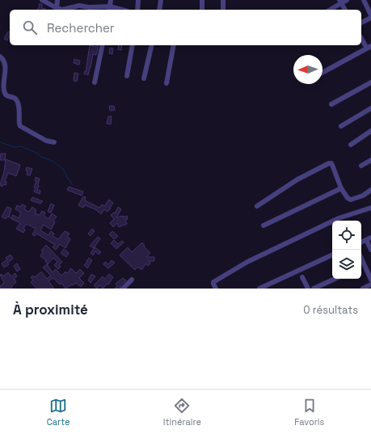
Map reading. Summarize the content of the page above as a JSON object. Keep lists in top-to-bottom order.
{
  "north": "left",
  "page": {
    "search": "Rechercher",
    "heading": ["À proximité", "0 résultats"],
    "nav": ["Carte", "Itinéraire", "Favoris"]
  }
}
